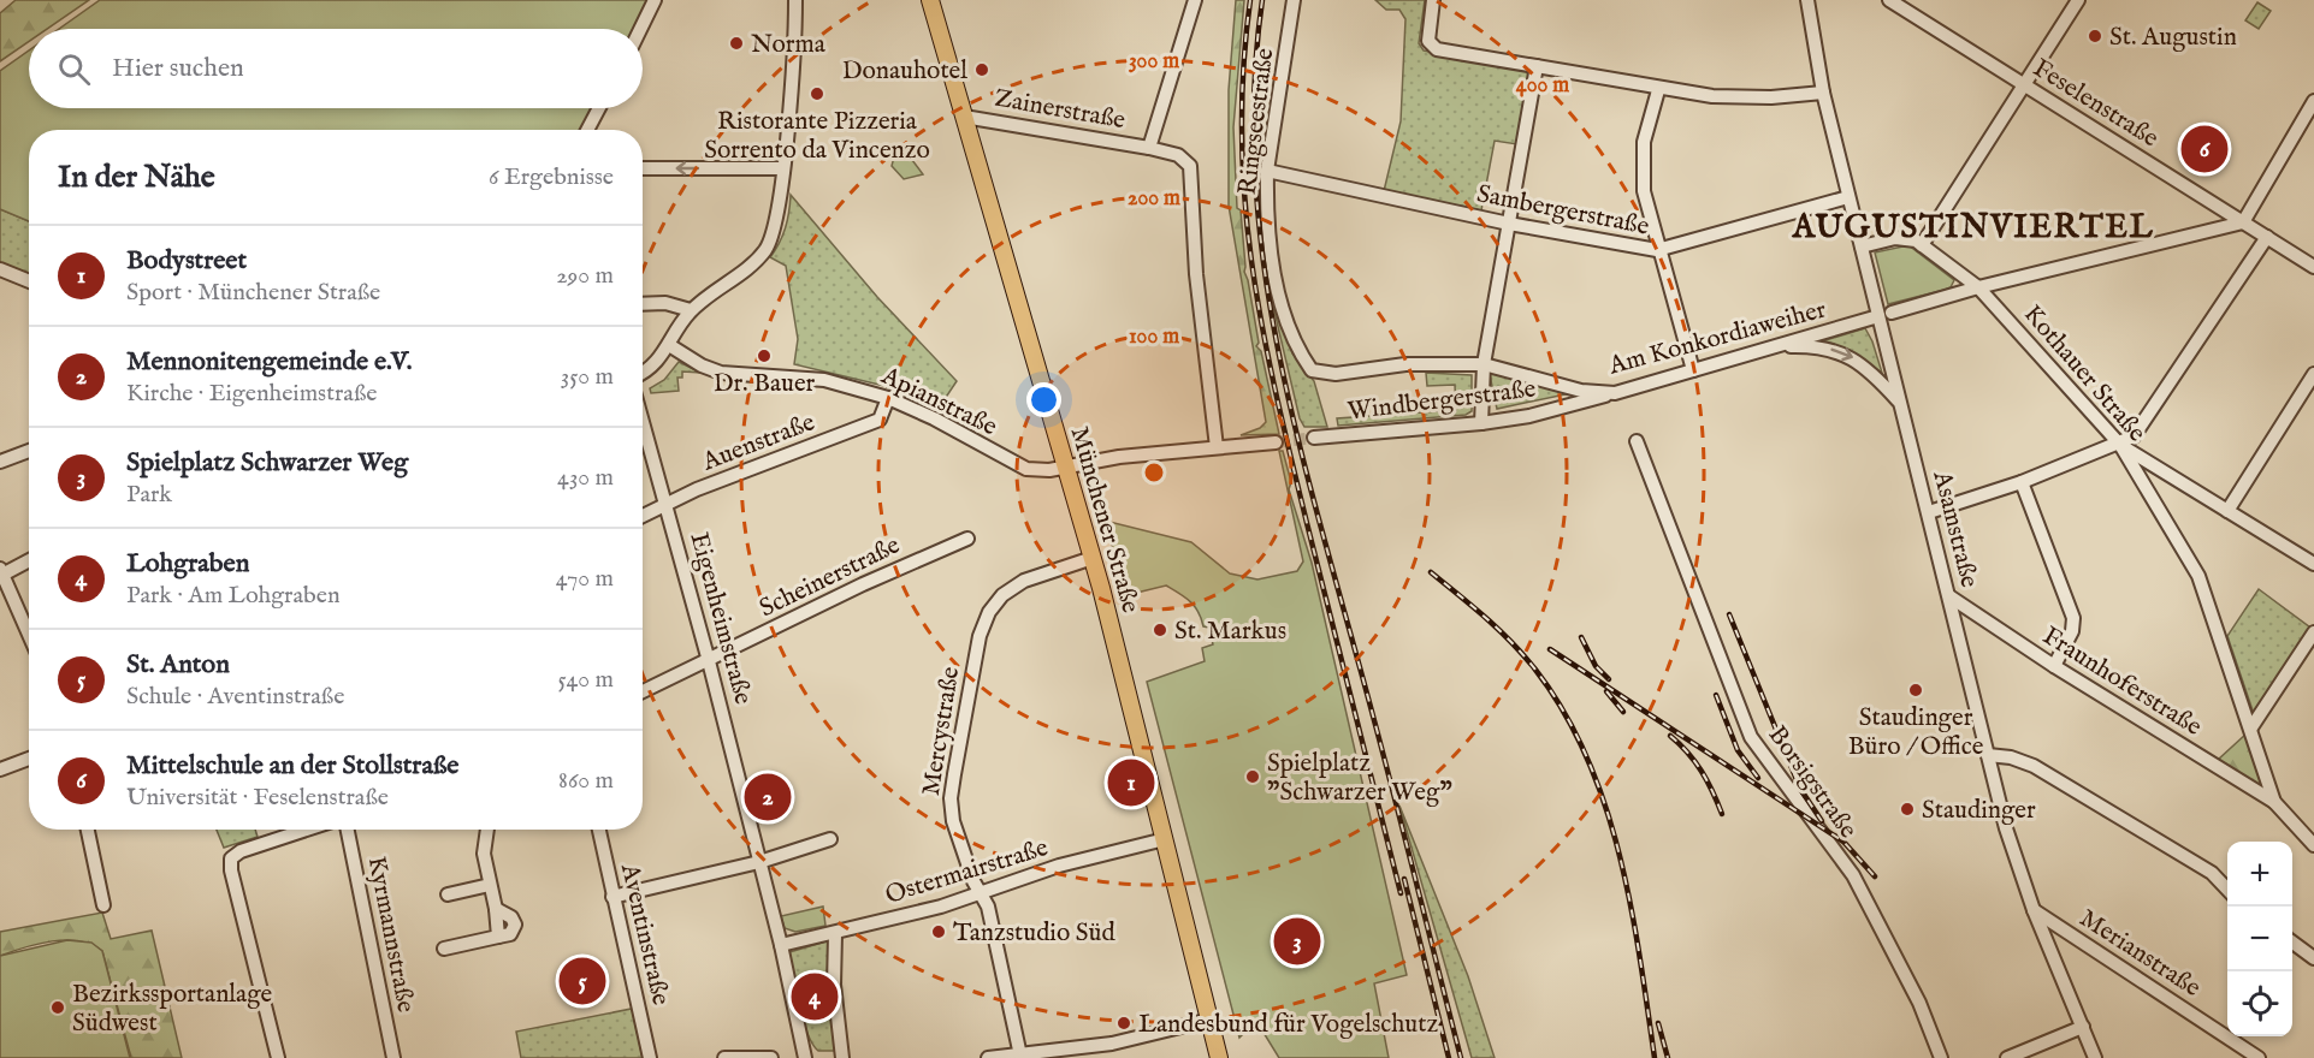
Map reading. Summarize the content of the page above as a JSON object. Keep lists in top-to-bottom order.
{
  "streets": {
    "main road": ["Münchener Straße"],
    "street": [
      "Feselenstraße",
      "Zainerstraße",
      "Ringseestraße",
      "Sambergerstraße",
      "Am Konkordiaweiher",
      "Kothauer Straße",
      "Windbergerstraße",
      "Apianstraße",
      "Auenstraße",
      "Asamstraße",
      "Scheinerstraße",
      "Eigenheimstraße",
      "Fraunhoferstraße",
      "Mercystraße",
      "Borsigstraße",
      "Ostermairstraße",
      "Kyrmannstraße",
      "Aventinstraße",
      "Merianstraße"
    ]
  },
  "crossings": [
    ["Feselenstraße", "Am Konkordiaweiher"],
    ["Zainerstraße", "Münchener Straße"],
    ["Ringseestraße", "Sambergerstraße"],
    ["Ringseestraße", "Am Konkordiaweiher"],
    ["Sambergerstraße", "Asamstraße"],
    ["Am Konkordiaweiher", "Kothauer Straße"],
    ["Am Konkordiaweiher", "Windbergerstraße"],
    ["Am Konkordiaweiher", "Asamstraße"],
    ["Kothauer Straße", "Fraunhoferstraße"],
    ["Apianstraße", "Auenstraße"],
    ["Apianstraße", "Münchener Straße"],
    ["Auenstraße", "Eigenheimstraße"],
    ["Münchener Straße", "Mercystraße"],
    ["Münchener Straße", "Ostermairstraße"],
    ["Asamstraße", "Fraunhoferstraße"],
    ["Asamstraße", "Merianstraße"],
    ["Scheinerstraße", "Eigenheimstraße"],
    ["Eigenheimstraße", "Ostermairstraße"],
    ["Mercystraße", "Ostermairstraße"]
  ],
  "districts": ["AUGUSTINVIERTEL"],
  "places": [
    "St. Augustin",
    "Norma",
    "Donauhotel",
    "Ristorante Pizzeria Sorrento da Vincenzo",
    "Dr. Bauer",
    "St. Markus",
    "Staudinger Büro / Office",
    "Spielplatz \"Schwarzer Weg\"",
    "Staudinger",
    "Tanzstudio Süd",
    "Bezirkssportanlage Südwest",
    "Landesbund für Vogelschutz"
  ],
  "page": {
    "search": "Hier suchen",
    "pins": [
      "6",
      "1",
      "2",
      "3",
      "5",
      "4"
    ],
    "heading": ["In der Nähe", "6 Ergebnisse"],
    "list": [
      {
        "mark": "1",
        "name": "Bodystreet",
        "note": "Sport · Münchener Straße",
        "value": "290 m"
      },
      {
        "mark": "2",
        "name": "Mennonitengemeinde e.V.",
        "note": "Kirche · Eigenheimstraße",
        "value": "350 m"
      },
      {
        "mark": "3",
        "name": "Spielplatz Schwarzer Weg",
        "note": "Park",
        "value": "430 m"
      },
      {
        "mark": "4",
        "name": "Lohgraben",
        "note": "Park · Am Lohgraben",
        "value": "470 m"
      },
      {
        "mark": "5",
        "name": "St. Anton",
        "note": "Schule · Aventinstraße",
        "value": "540 m"
      },
      {
        "mark": "6",
        "name": "Mittelschule an der Stollstraße",
        "note": "Universität · Feselenstraße",
        "value": "860 m"
      }
    ],
    "map_buttons": ["+", "−"]
  },
  "rings": [
    "300 m",
    "400 m",
    "200 m",
    "100 m"
  ]
}
